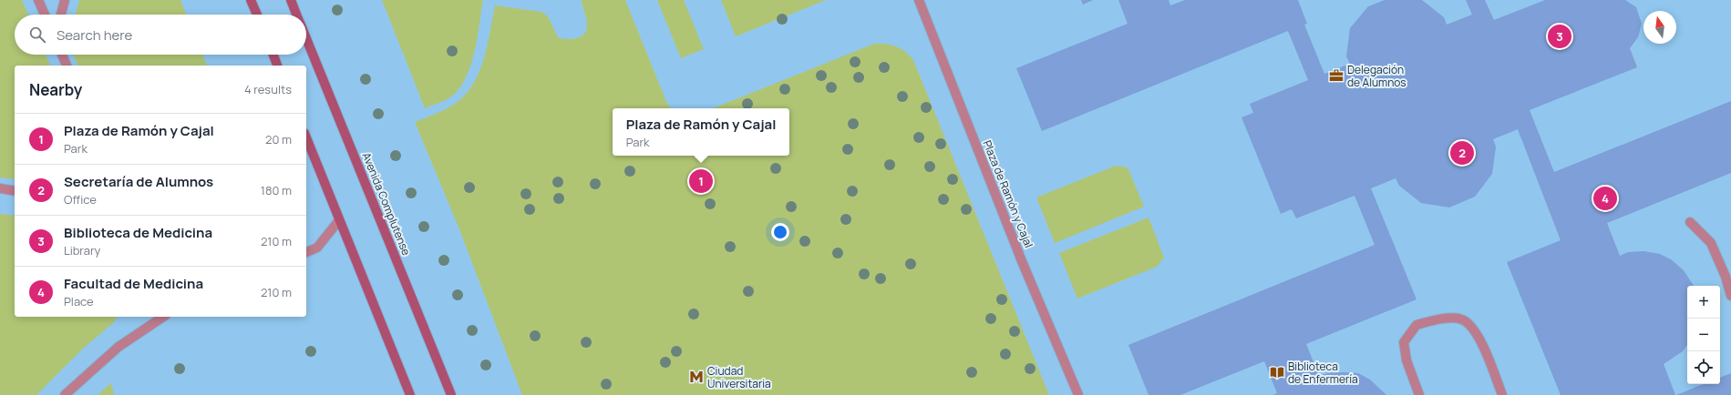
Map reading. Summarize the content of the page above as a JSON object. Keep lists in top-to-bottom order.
{
  "streets": {
    "street": ["Plaza de Ramón y Cajal", "Avenida Complutense"]
  },
  "places": {
    "office": ["Delegación de Alumnos"],
    "library": ["Biblioteca de Enfermería"],
    "metro station": ["Ciudad Universitaria"]
  },
  "north": "top",
  "page": {
    "search": "Search here",
    "pins": [
      "3",
      "2",
      "1",
      "4"
    ],
    "heading": ["Nearby", "4 results"],
    "popup": ["Plaza de Ramón y Cajal", "Park"],
    "list": [
      {
        "mark": "1",
        "name": "Plaza de Ramón y Cajal",
        "note": "Park",
        "value": "20 m"
      },
      {
        "mark": "2",
        "name": "Secretaría de Alumnos",
        "note": "Office",
        "value": "180 m"
      },
      {
        "mark": "3",
        "name": "Biblioteca de Medicina",
        "note": "Library",
        "value": "210 m"
      },
      {
        "mark": "4",
        "name": "Facultad de Medicina",
        "note": "Place",
        "value": "210 m"
      }
    ],
    "map_buttons": ["+", "−"]
  }
}
